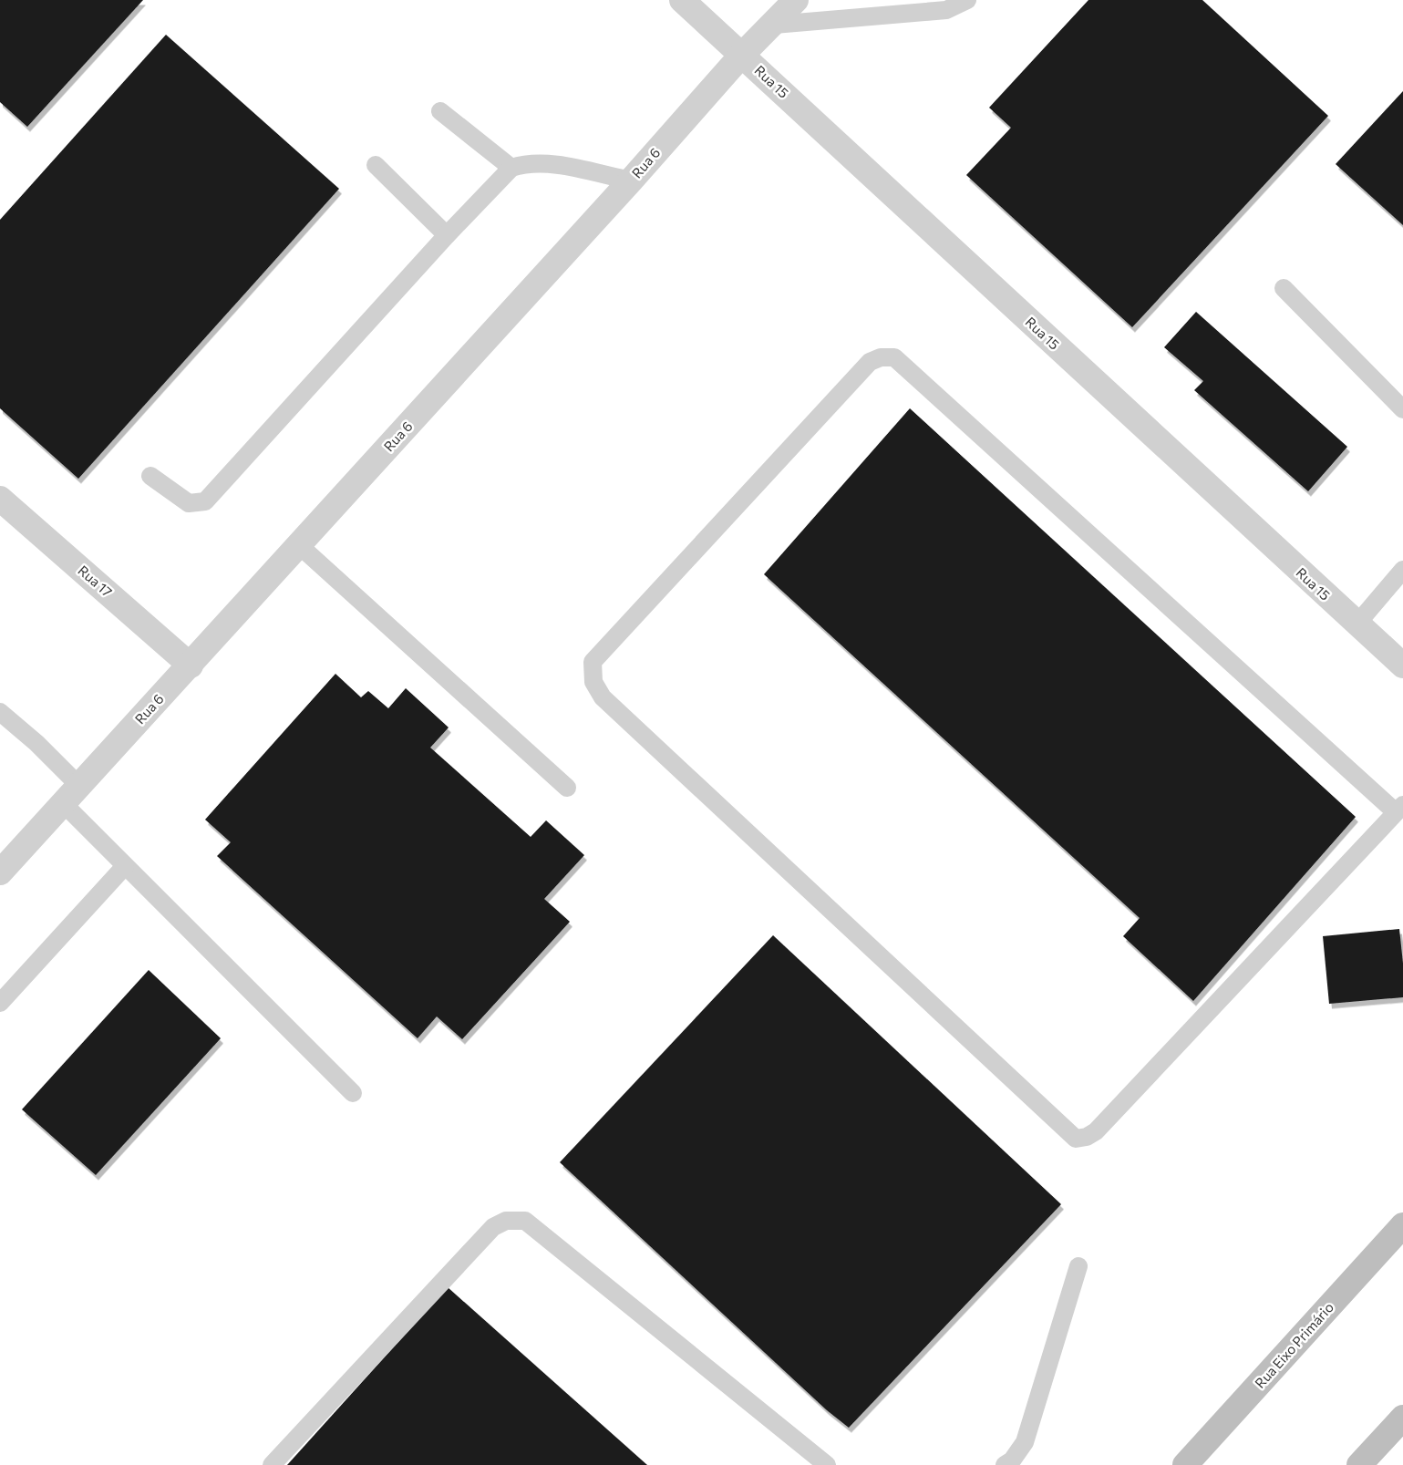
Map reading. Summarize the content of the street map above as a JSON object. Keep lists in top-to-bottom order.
{
  "streets": {
    "street": [
      "Rua 15",
      "Rua 6",
      "Rua 17",
      "Rua Eixo Primário"
    ]
  },
  "crossings": [
    ["Rua 15", "Rua 6"],
    ["Rua 6", "Rua 17"]
  ]
}
